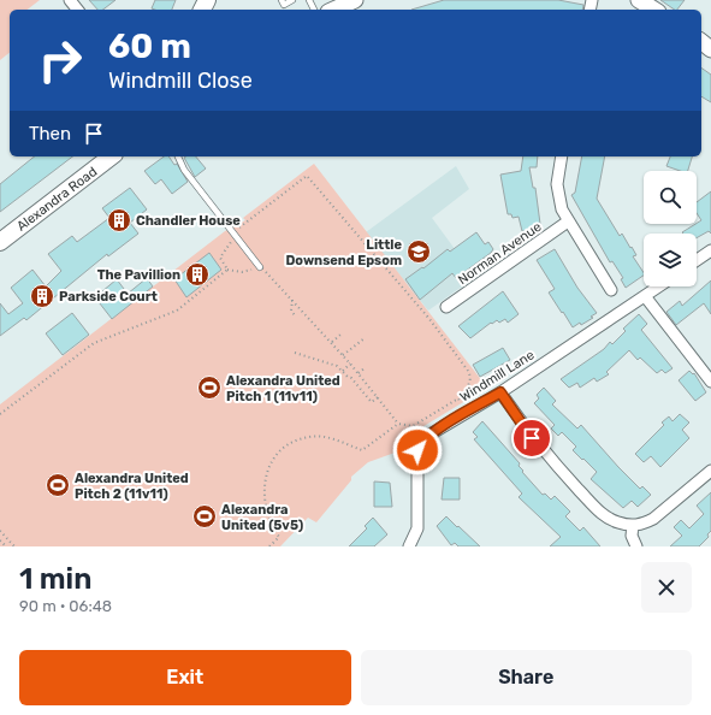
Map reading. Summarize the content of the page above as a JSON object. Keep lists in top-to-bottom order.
{
  "streets": {
    "main road": ["Alexandra Road"],
    "street": ["Norman Avenue", "Windmill Lane"]
  },
  "places": {
    "building": ["Chandler House", "The Pavillion", "Parkside Court"],
    "school or university": ["Little Downsend Epsom"],
    "sports": ["Alexandra United Pitch 1 (11v11)", "Alexandra United Pitch 2 (11v11)", "Alexandra United (5v5)"]
  },
  "page": {
    "turn": ["60 m", "Windmill Close"],
    "then": "Then",
    "heading": ["1 min", "90 m · 06:48"],
    "buttons": ["Exit", "Share"]
  }
}
